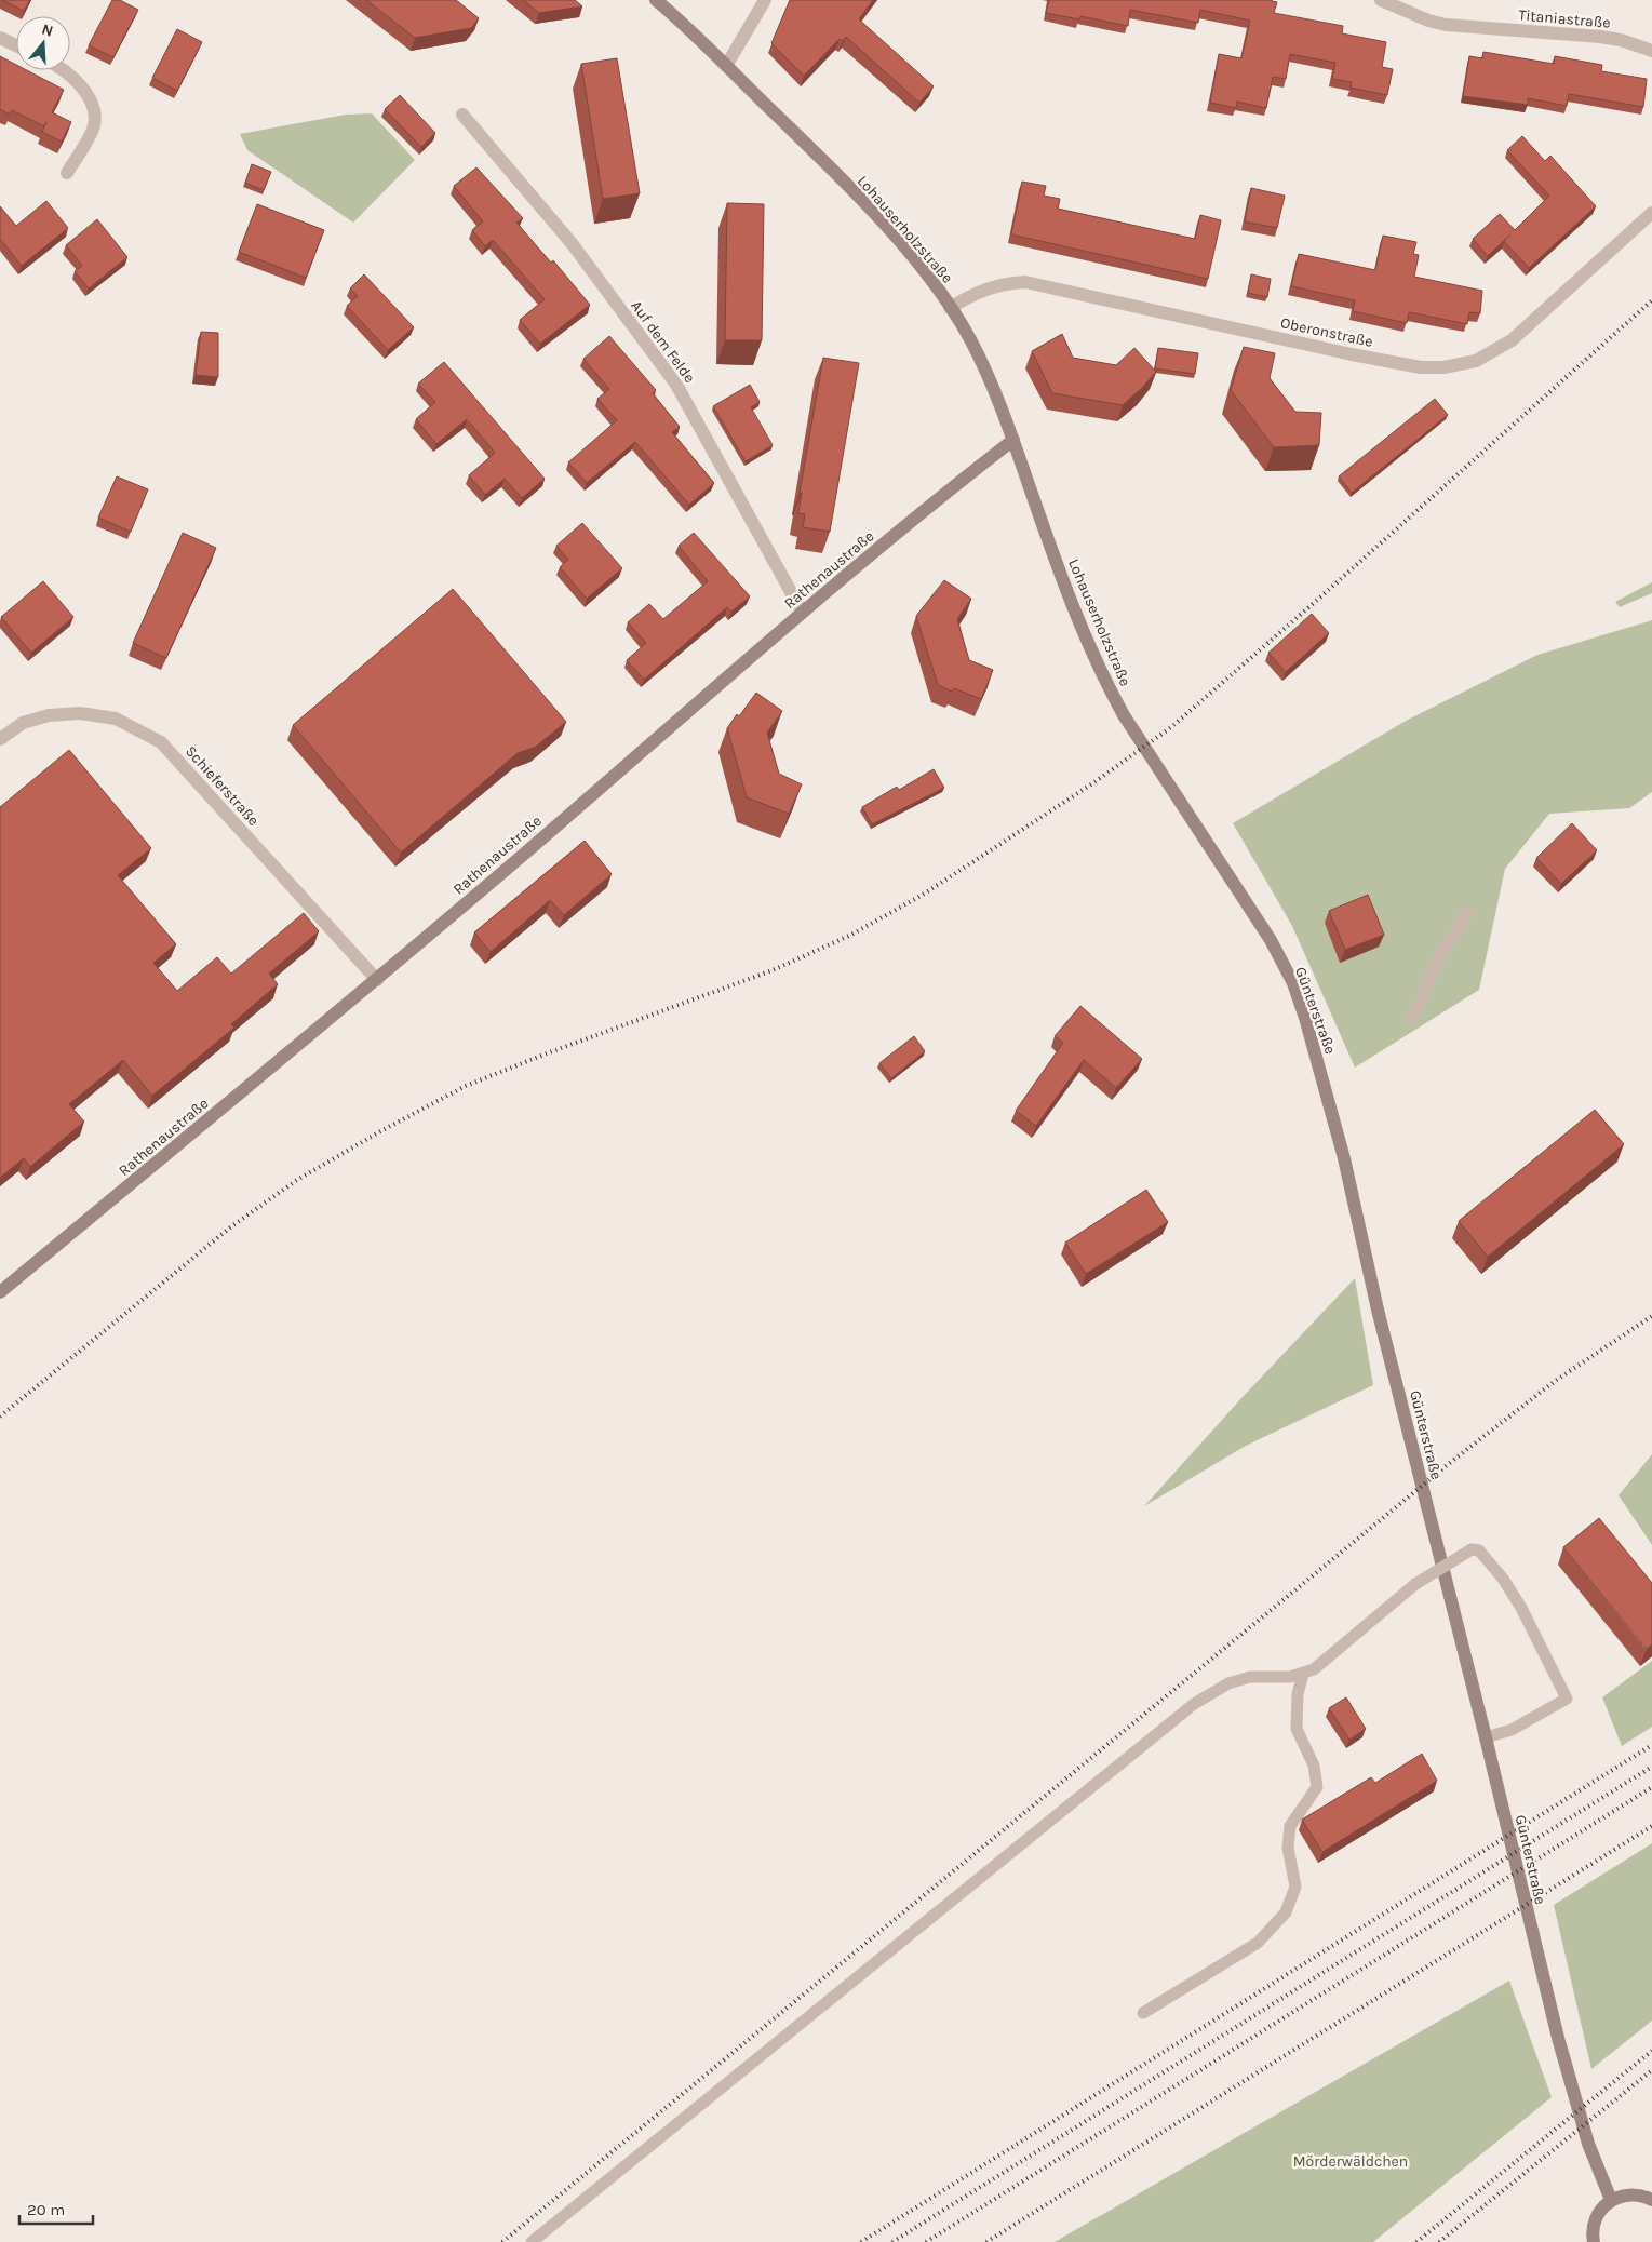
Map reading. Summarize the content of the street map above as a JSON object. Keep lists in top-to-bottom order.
{
  "streets": {
    "street": [
      "Titaniastraße",
      "Lohauserholzstraße",
      "Oberonstraße",
      "Auf dem Felde",
      "Rathenaustraße",
      "Schieferstraße",
      "Günterstraße"
    ]
  },
  "crossings": [
    ["Lohauserholzstraße", "Oberonstraße"],
    ["Lohauserholzstraße", "Rathenaustraße"],
    ["Lohauserholzstraße", "Günterstraße"],
    ["Auf dem Felde", "Rathenaustraße"],
    ["Rathenaustraße", "Schieferstraße"]
  ],
  "parks": ["Mörderwäldchen"],
  "scale_bar": "20 m",
  "north": "top"
}
